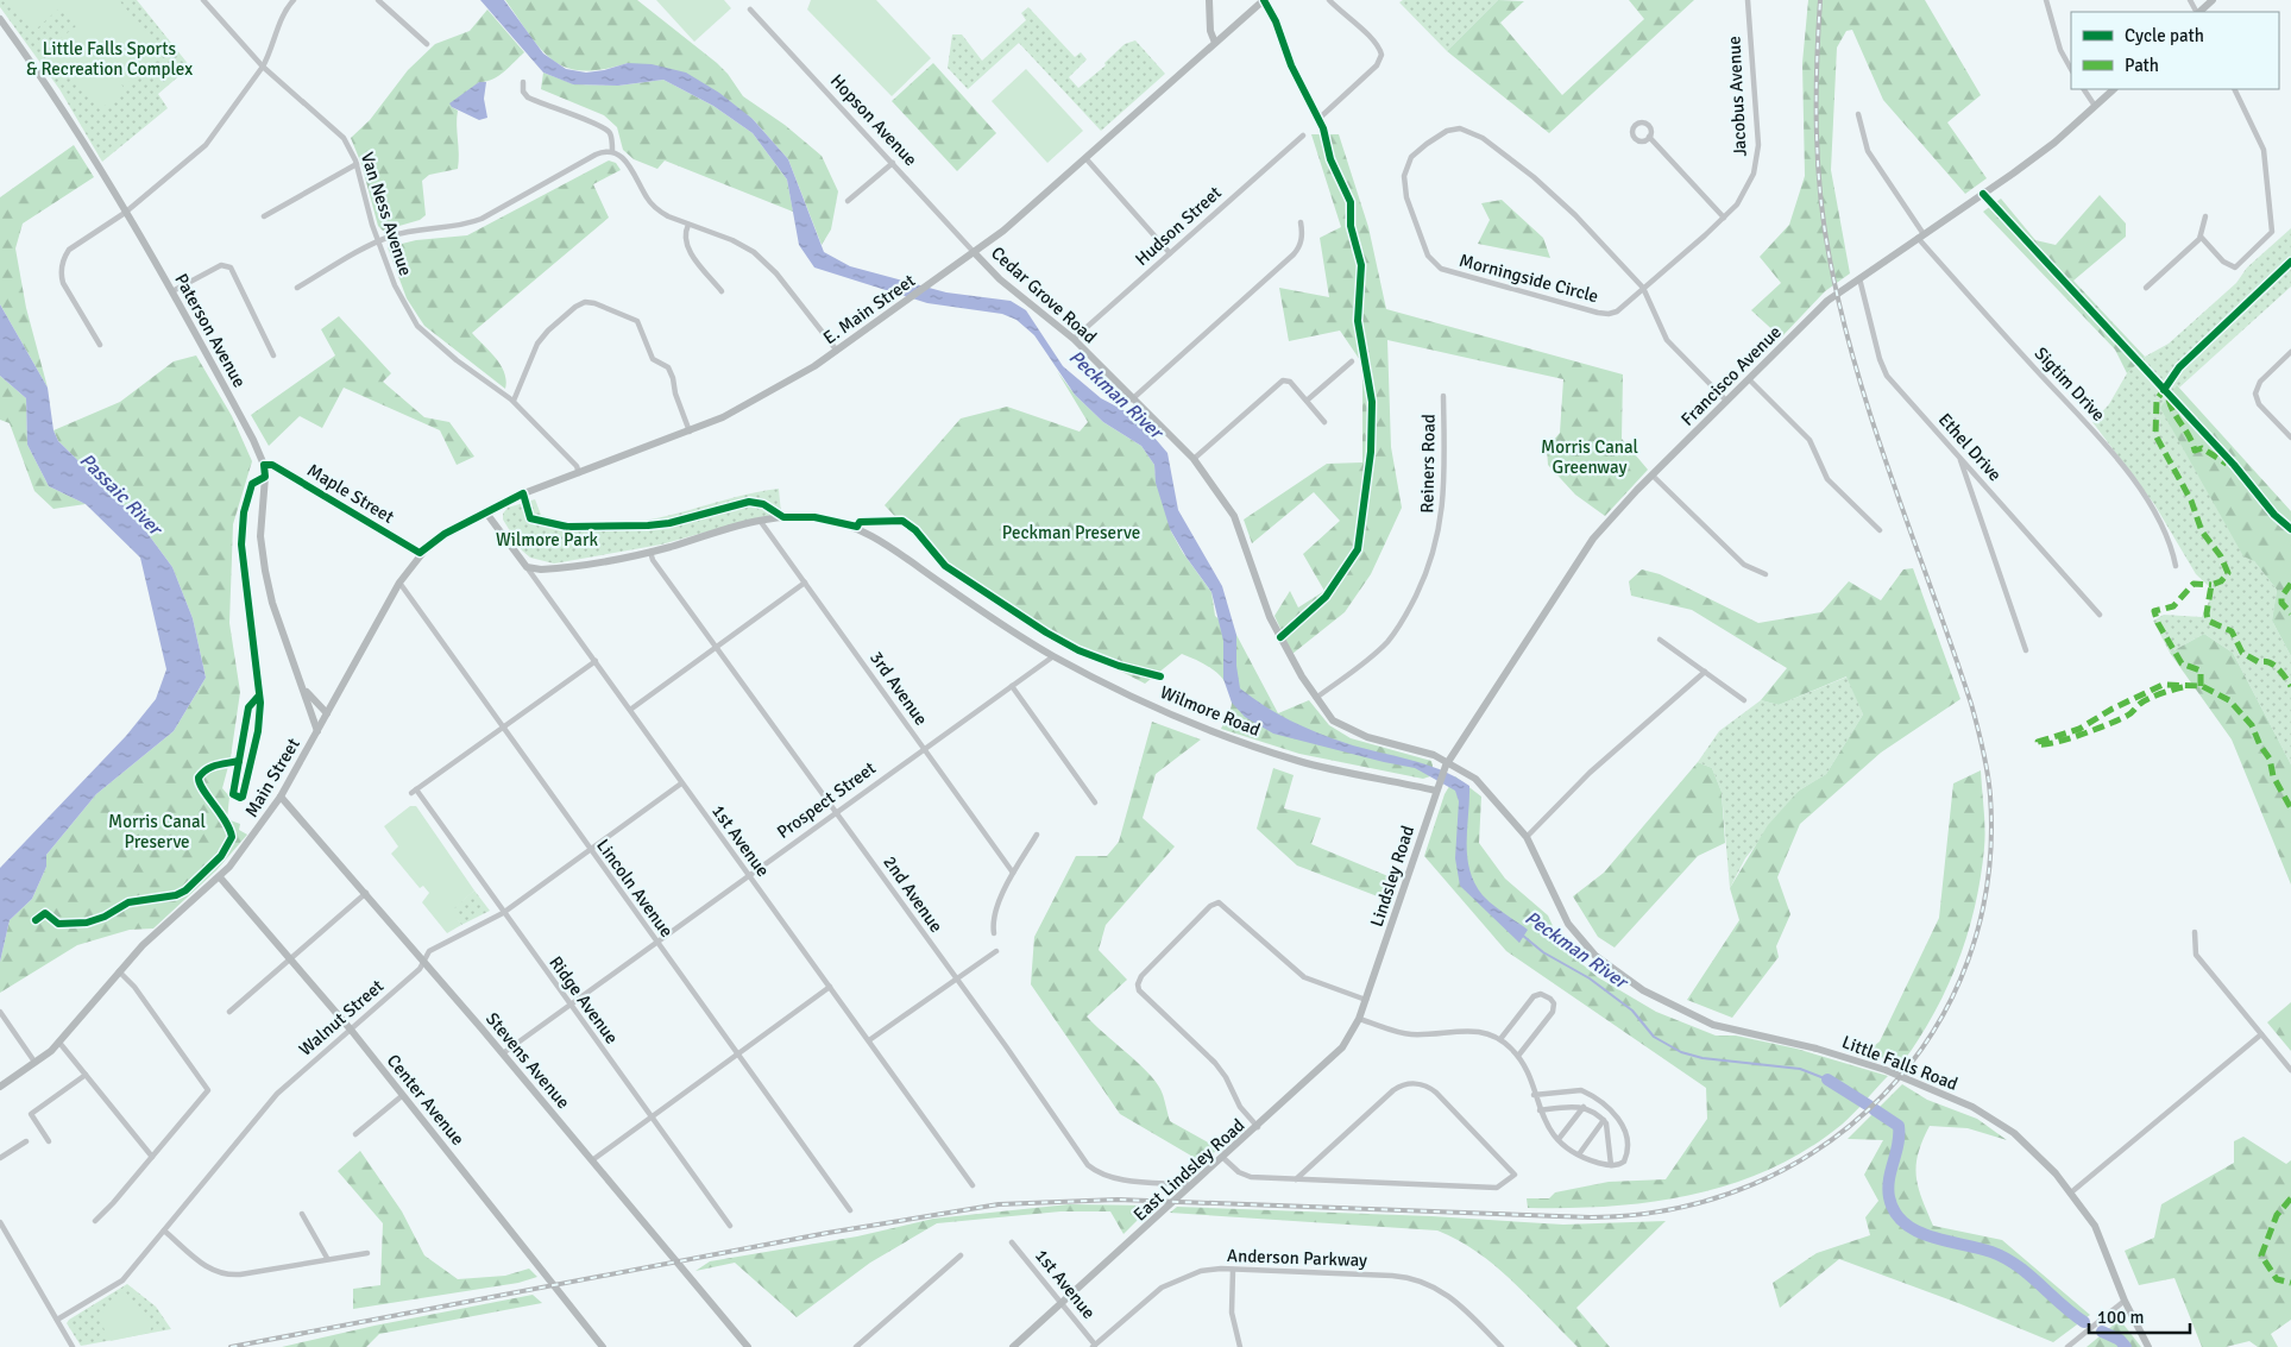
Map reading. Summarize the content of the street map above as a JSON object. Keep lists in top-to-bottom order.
{
  "streets": {
    "main road": [
      "Cedar Grove Road",
      "E. Main Street",
      "Paterson Avenue",
      "Francisco Avenue",
      "Wilmore Road",
      "Main Street",
      "1st Avenue",
      "Lindsley Road",
      "Stevens Avenue",
      "Little Falls Road",
      "Center Avenue",
      "East Lindsley Road"
    ],
    "street": [
      "Jacobus Avenue",
      "Hopson Avenue",
      "Van Ness Avenue",
      "Hudson Street",
      "Morningside Circle",
      "Sigtim Drive",
      "Ethel Drive",
      "Reiners Road",
      "Maple Street",
      "3rd Avenue",
      "Prospect Street",
      "Lincoln Avenue",
      "2nd Avenue",
      "Ridge Avenue",
      "Walnut Street",
      "Anderson Parkway"
    ]
  },
  "crossings": [
    ["Jacobus Avenue", "Morningside Circle"],
    ["Hopson Avenue", "Cedar Grove Road"],
    ["Hopson Avenue", "E. Main Street"],
    ["Van Ness Avenue", "E. Main Street"],
    ["Hudson Street", "Cedar Grove Road"],
    ["Cedar Grove Road", "E. Main Street"],
    ["Cedar Grove Road", "Francisco Avenue"],
    ["Cedar Grove Road", "Reiners Road"],
    ["Cedar Grove Road", "Lindsley Road"],
    ["Cedar Grove Road", "Little Falls Road"],
    ["E. Main Street", "Main Street"],
    ["E. Main Street", "1st Avenue"],
    ["Paterson Avenue", "Maple Street"],
    ["Paterson Avenue", "Main Street"],
    ["Francisco Avenue", "Sigtim Drive"],
    ["Francisco Avenue", "Ethel Drive"],
    ["Francisco Avenue", "Lindsley Road"],
    ["Maple Street", "Main Street"],
    ["3rd Avenue", "Wilmore Road"],
    ["3rd Avenue", "Prospect Street"],
    ["Wilmore Road", "Prospect Street"],
    ["Wilmore Road", "1st Avenue"],
    ["Wilmore Road", "Lindsley Road"],
    ["Wilmore Road", "2nd Avenue"],
    ["Main Street", "1st Avenue"],
    ["Main Street", "Lincoln Avenue"],
    ["Main Street", "Stevens Avenue"],
    ["Main Street", "Center Avenue"],
    ["Prospect Street", "1st Avenue"],
    ["Prospect Street", "Lincoln Avenue"],
    ["Prospect Street", "2nd Avenue"],
    ["Prospect Street", "Ridge Avenue"],
    ["Prospect Street", "Stevens Avenue"],
    ["1st Avenue", "Walnut Street"],
    ["1st Avenue", "East Lindsley Road"],
    ["1st Avenue", "Anderson Parkway"],
    ["Lindsley Road", "East Lindsley Road"],
    ["Lincoln Avenue", "Ridge Avenue"],
    ["Lincoln Avenue", "Walnut Street"],
    ["2nd Avenue", "East Lindsley Road"],
    ["Ridge Avenue", "Walnut Street"],
    ["Walnut Street", "Stevens Avenue"],
    ["Walnut Street", "Center Avenue"]
  ],
  "water": ["Peckman River", "Passaic River"],
  "parks": [
    "Little Falls Sports & Recreation Complex",
    "Morris Canal Greenway",
    "Peckman Preserve",
    "Wilmore Park",
    "Morris Canal Preserve"
  ],
  "legend": ["Cycle path", "Path"],
  "scale_bar": "100 m"
}
